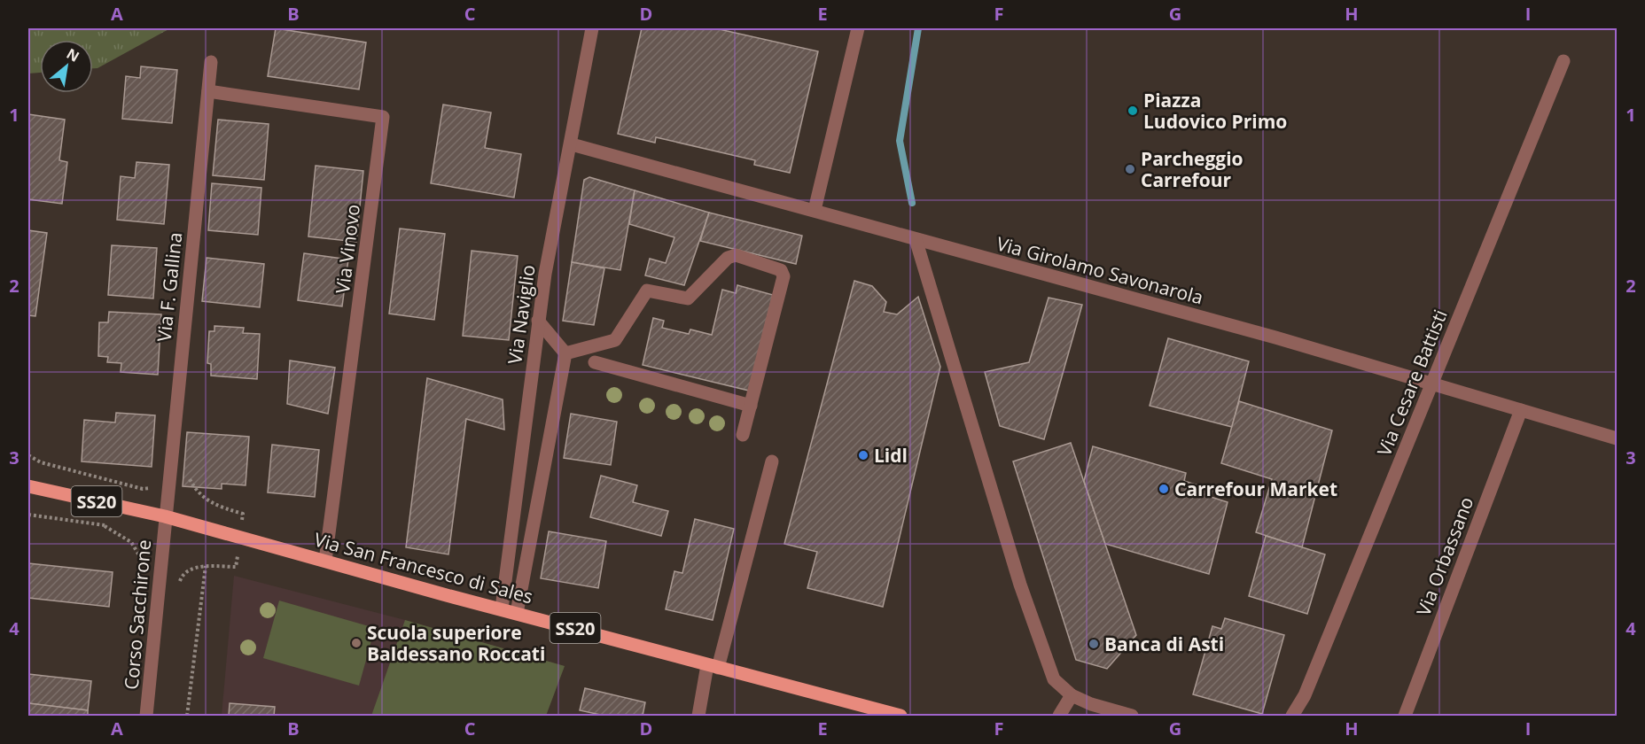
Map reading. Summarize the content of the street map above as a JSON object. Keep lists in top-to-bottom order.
{
  "streets": {
    "main road": ["SS20", "Via San Francesco di Sales"],
    "street": [
      "Via Vinovo",
      "Via Girolamo Savonarola",
      "Via F. Gallina",
      "Via Naviglio",
      "Via Cesare Battisti",
      "Via Orbassano",
      "Corso Sacchirone"
    ]
  },
  "crossings": [
    ["Via Vinovo", "Via F. Gallina"],
    ["Via Vinovo", "Via San Francesco di Sales"],
    ["Via Girolamo Savonarola", "Via Naviglio"],
    ["Via Girolamo Savonarola", "Via Cesare Battisti"],
    ["Via Girolamo Savonarola", "Via Orbassano"],
    ["Via F. Gallina", "Via San Francesco di Sales"],
    ["Via F. Gallina", "Corso Sacchirone"],
    ["Via Naviglio", "Via San Francesco di Sales"],
    ["Via San Francesco di Sales", "Corso Sacchirone"]
  ],
  "places": [
    "Piazza Ludovico Primo",
    "Parcheggio Carrefour",
    "Lidl",
    "Carrefour Market",
    "Scuola superiore Baldessano Roccati",
    "Banca di Asti"
  ],
  "north": "top right",
  "grid": {
    "columns": [
      "A",
      "B",
      "C",
      "D",
      "E",
      "F",
      "G",
      "H",
      "I"
    ],
    "rows": [
      "1",
      "2",
      "3",
      "4"
    ]
  }
}
